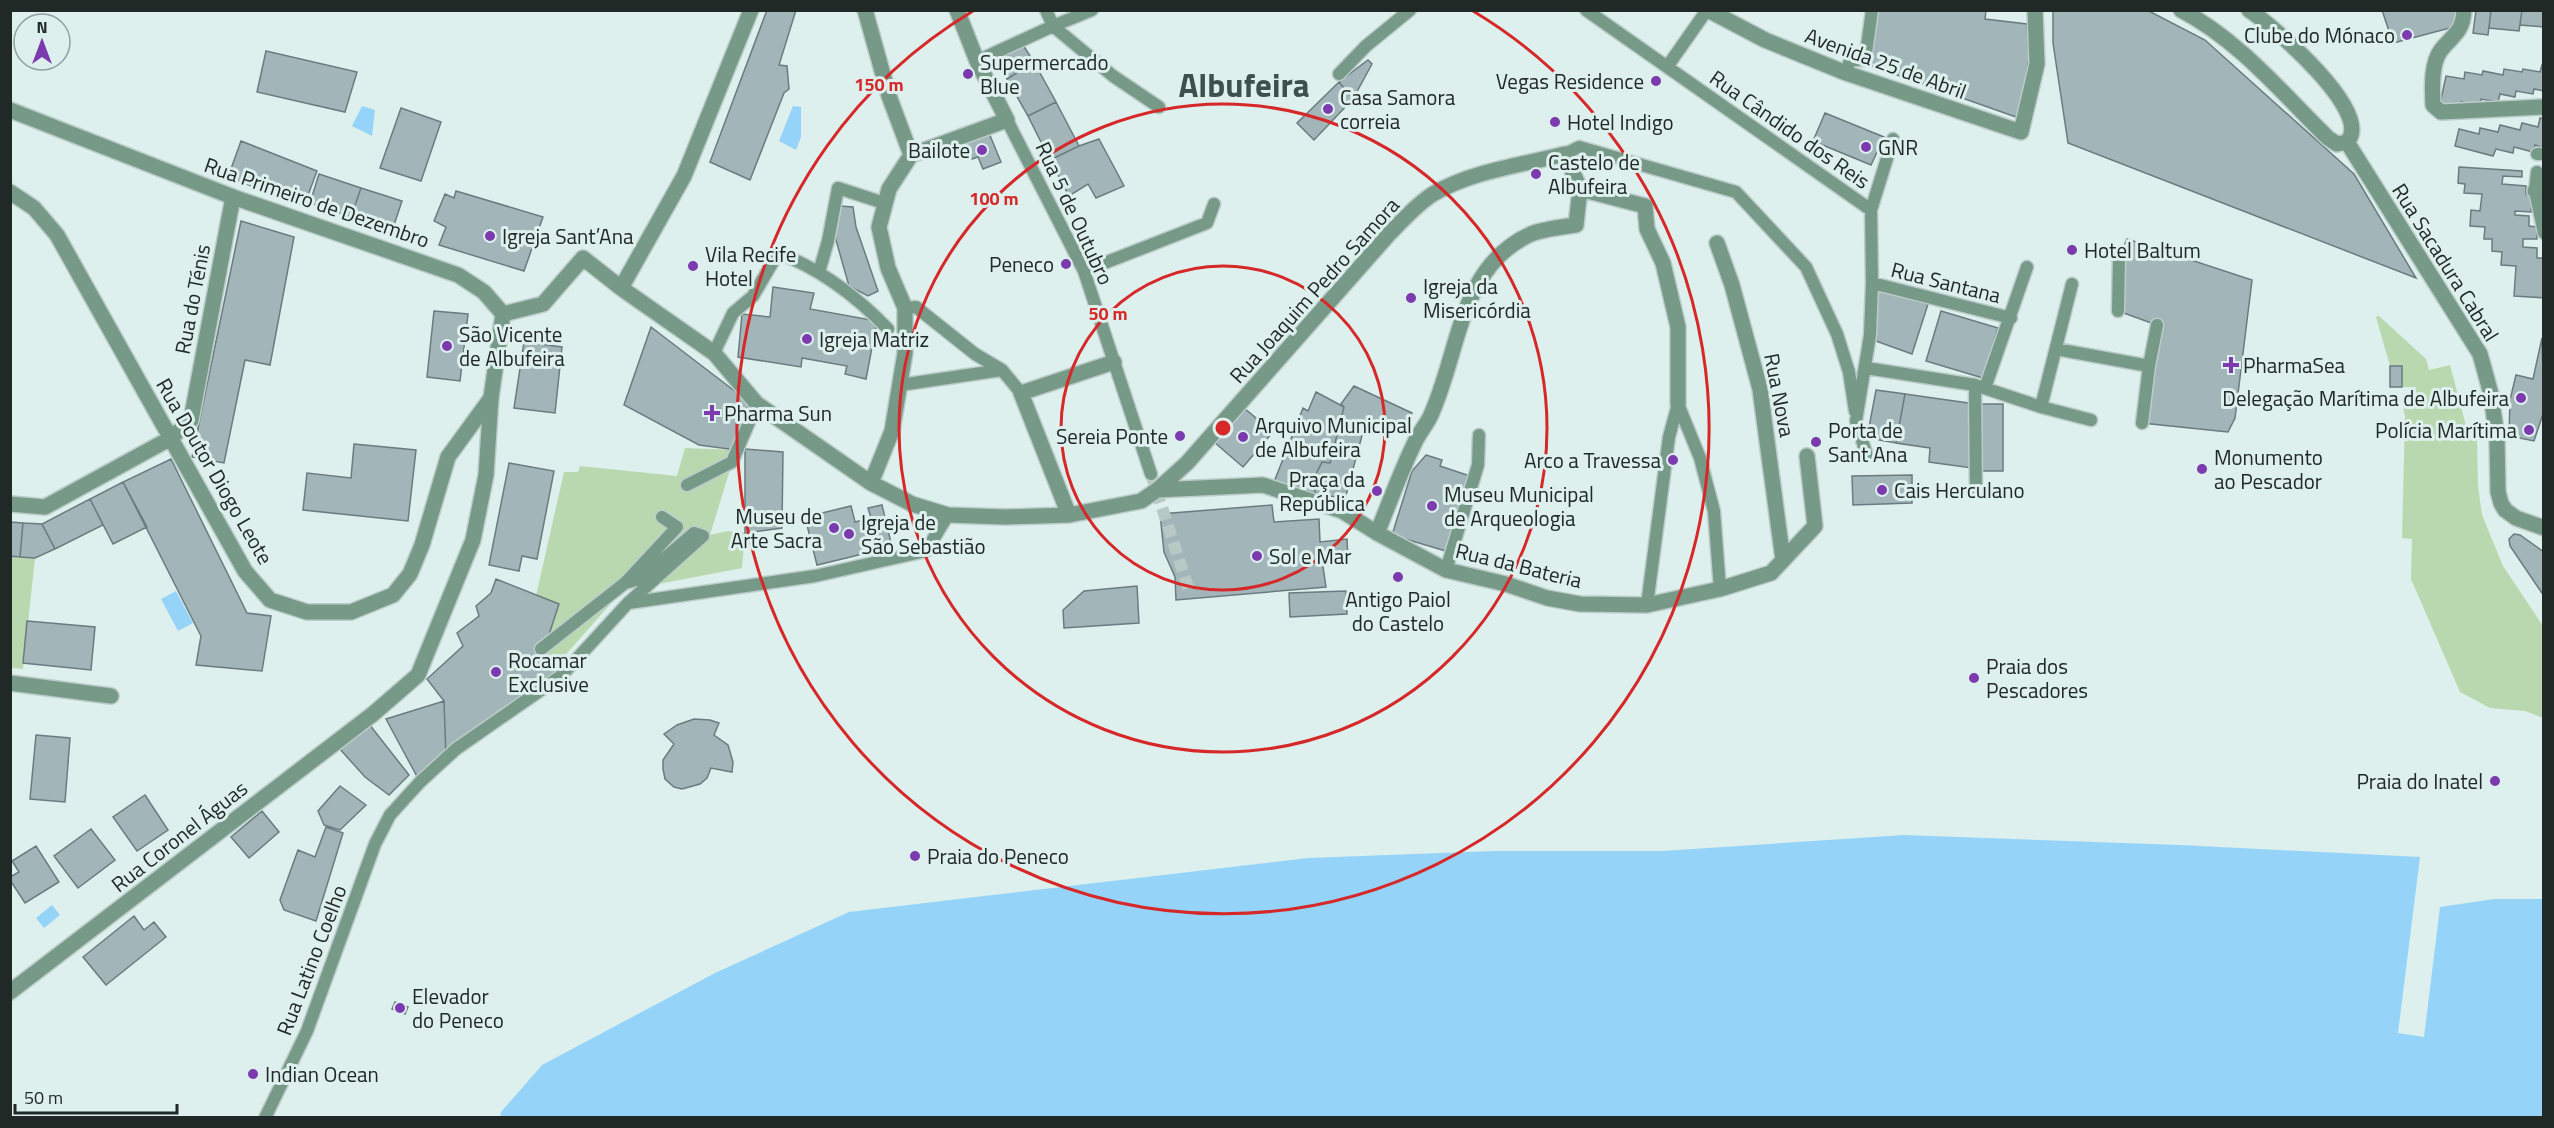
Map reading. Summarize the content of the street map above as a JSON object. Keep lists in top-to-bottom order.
{
  "streets": {
    "street": [
      "Avenida 25 de Abril",
      "Rua Cândido dos Reis",
      "Rua Primeiro de Dezembro",
      "Rua 5 de Outubro",
      "Rua Sacadura Cabral",
      "Rua Santana",
      "Rua Joaquim Pedro Samora",
      "Rua do Ténis",
      "Rua Nova",
      "Rua Doutor Diogo Leote",
      "Rua da Bateria",
      "Rua Coronel Águas",
      "Rua Latino Coelho"
    ]
  },
  "crossings": [
    ["Rua Cândido dos Reis", "Rua Santana"],
    ["Rua Primeiro de Dezembro", "Rua do Ténis"],
    ["Rua Primeiro de Dezembro", "Rua Coronel Águas"],
    ["Rua Joaquim Pedro Samora", "Rua da Bateria"],
    ["Rua do Ténis", "Rua Doutor Diogo Leote"],
    ["Rua Nova", "Rua da Bateria"],
    ["Rua Doutor Diogo Leote", "Rua Coronel Águas"]
  ],
  "districts": ["Albufeira"],
  "places": {
    "other": [
      "Clube do Mónaco",
      "Supermercado Blue",
      "Vegas Residence",
      "Casa Samora correia",
      "Hotel Indigo",
      "GNR",
      "Bailote",
      "Castelo de Albufeira",
      "Igreja Sant’Ana",
      "Hotel Baltum",
      "Peneco",
      "Vila Recife Hotel",
      "Igreja da Misericórdia",
      "Igreja Matriz",
      "São Vicente de Albufeira",
      "Delegação Marítima de Albufeira",
      "Polícia Marítima",
      "Sereia Ponte",
      "Arquivo Municipal de Albufeira",
      "Porta de Sant Ana",
      "Arco a Travessa",
      "Monumento ao Pescador",
      "Cais Herculano",
      "Praça da República",
      "Museu Municipal de Arqueologia",
      "Museu de Arte Sacra",
      "Igreja de São Sebastião",
      "Sol e Mar",
      "Antigo Paiol do Castelo",
      "Rocamar Exclusive",
      "Praia dos Pescadores",
      "Praia do Inatel",
      "Praia do Peneco",
      "Elevador do Peneco",
      "Indian Ocean"
    ],
    "health": ["PharmaSea", "Pharma Sun"]
  },
  "scale_bar": "50 m",
  "north": "top",
  "rings": ["150 m", "100 m", "50 m"]
}
